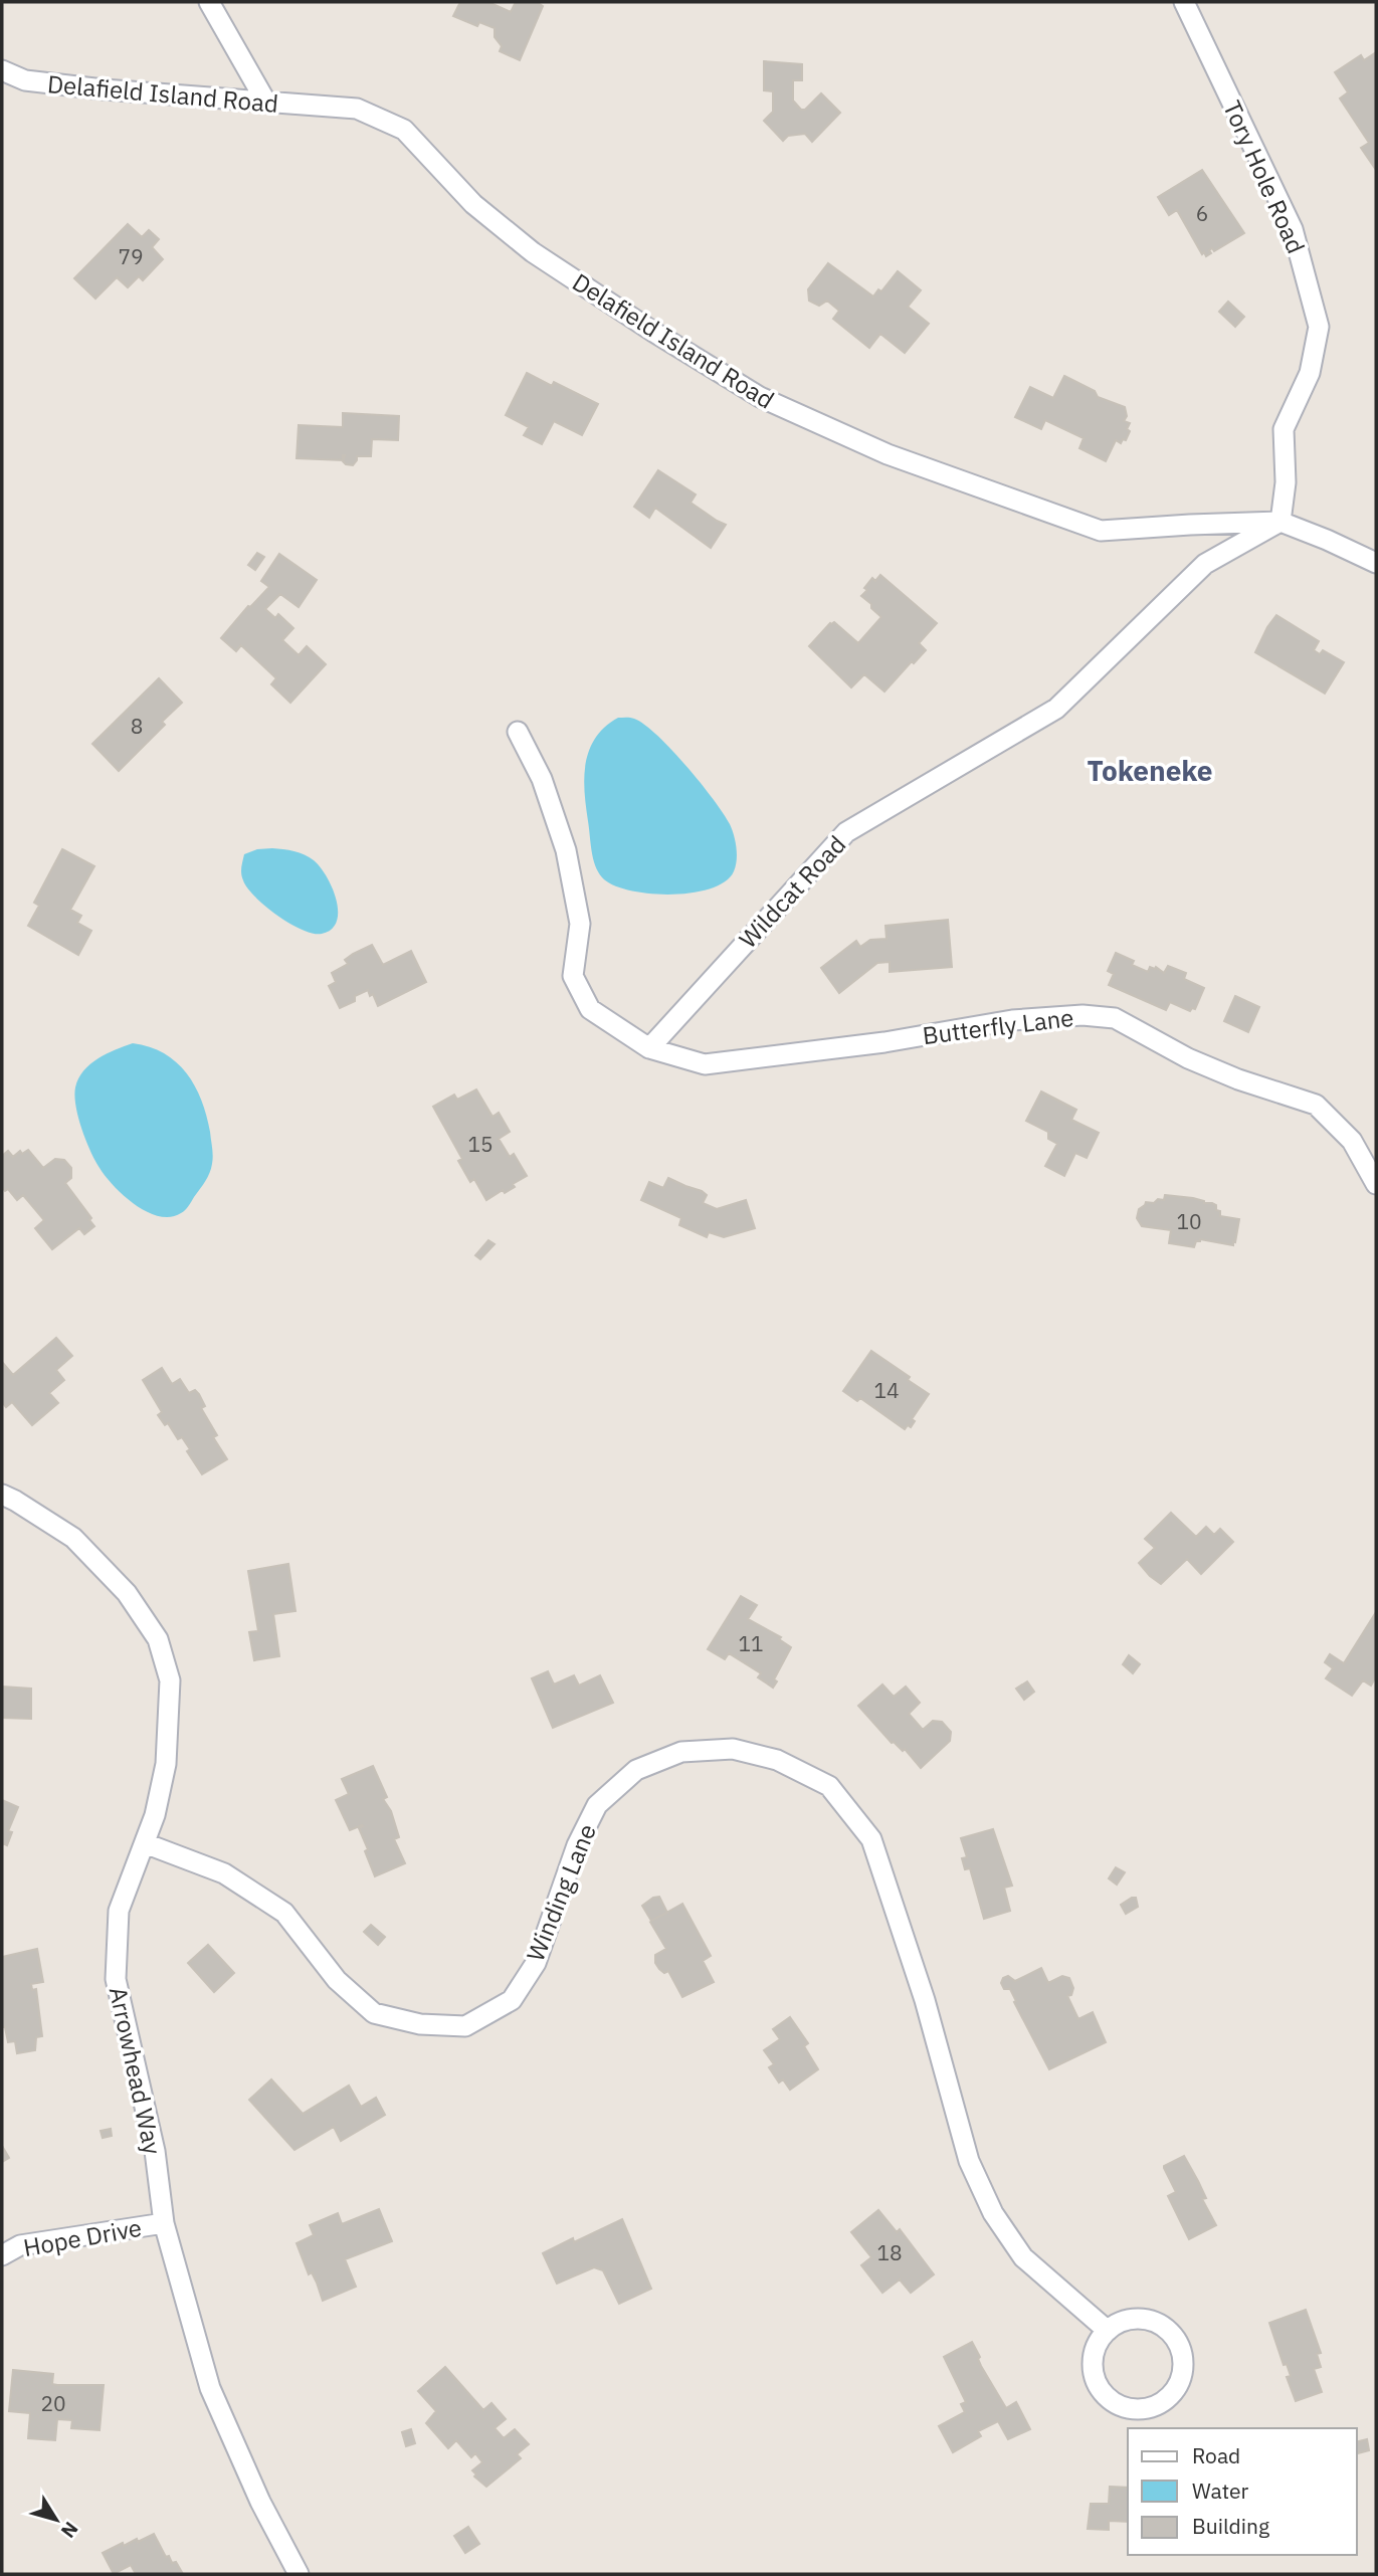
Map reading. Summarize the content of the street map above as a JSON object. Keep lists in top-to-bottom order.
{
  "streets": {
    "street": [
      "Delafield Island Road",
      "Tory Hole Road",
      "Wildcat Road",
      "Butterfly Lane",
      "Winding Lane",
      "Arrowhead Way",
      "Hope Drive"
    ]
  },
  "crossings": [
    ["Delafield Island Road", "Tory Hole Road"],
    ["Delafield Island Road", "Wildcat Road"],
    ["Tory Hole Road", "Wildcat Road"],
    ["Wildcat Road", "Butterfly Lane"],
    ["Winding Lane", "Arrowhead Way"],
    ["Arrowhead Way", "Hope Drive"]
  ],
  "districts": ["Tokeneke"],
  "house_numbers": [
    "6",
    "79",
    "8",
    "15",
    "10",
    "14",
    "11",
    "18",
    "20"
  ],
  "legend": ["Road", "Water", "Building"],
  "north": "bottom right"
}
